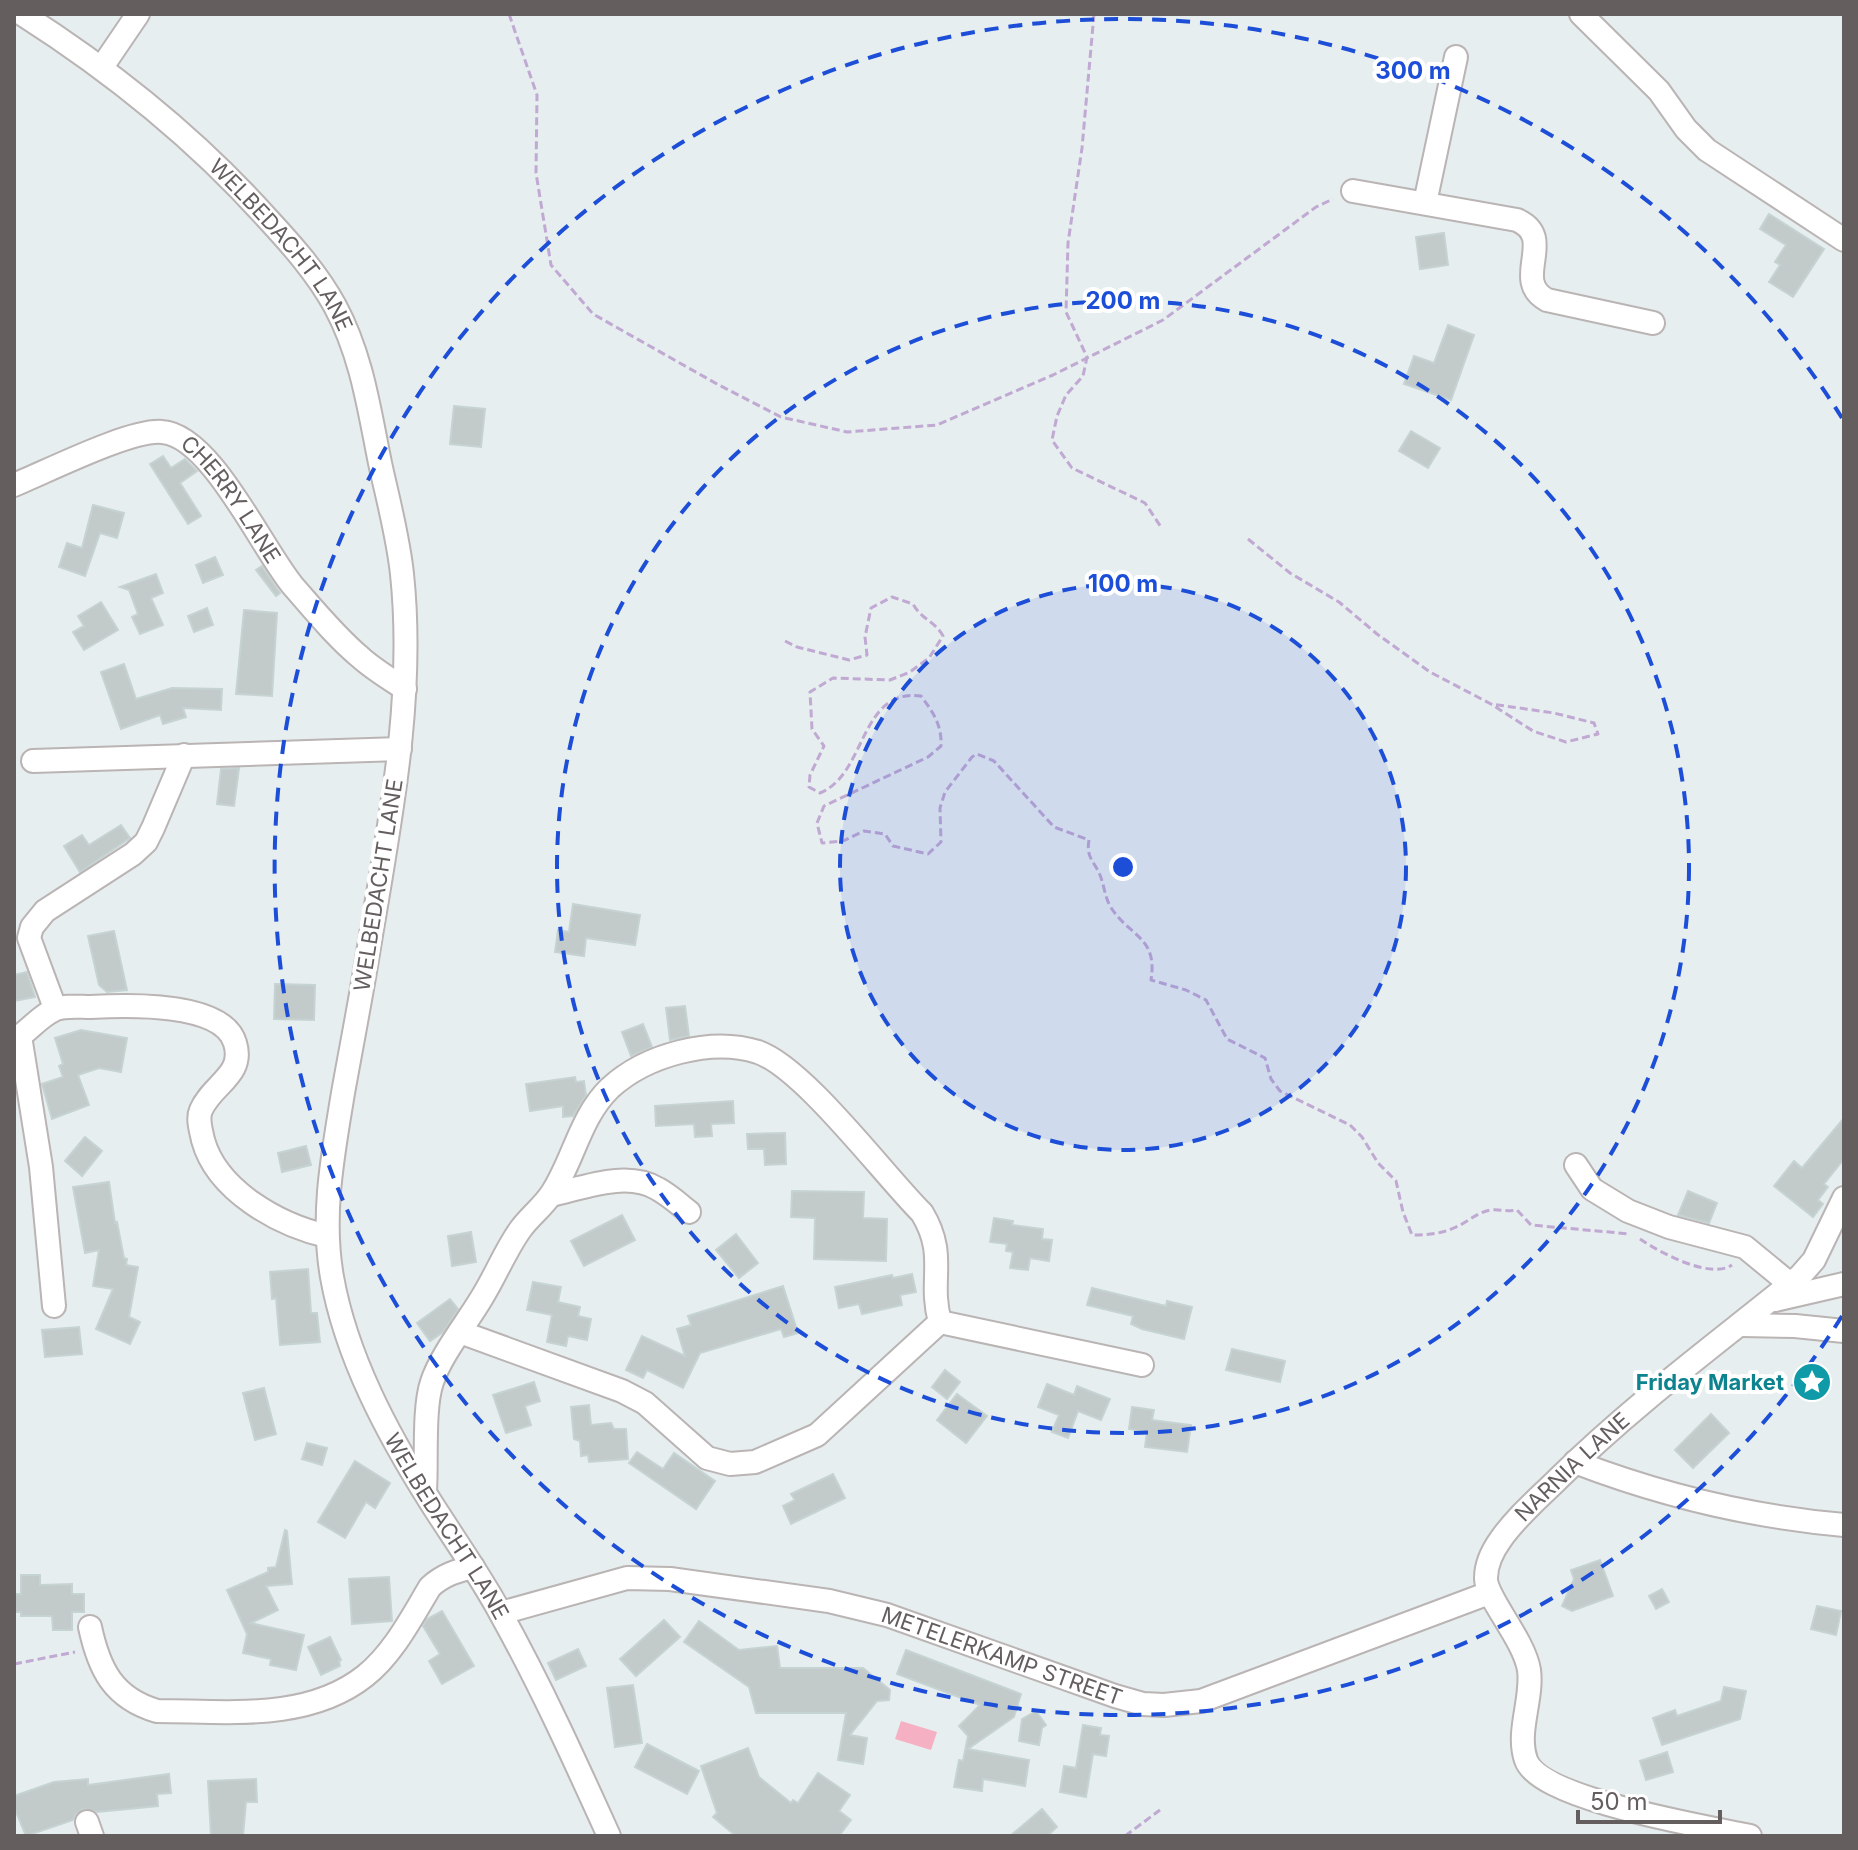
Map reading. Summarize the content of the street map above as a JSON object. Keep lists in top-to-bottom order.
{
  "streets": {
    "street": [
      "WELBEDACHT LANE",
      "CHERRY LANE",
      "NARNIA LANE",
      "METELERKAMP STREET"
    ]
  },
  "crossings": [
    ["WELBEDACHT LANE", "CHERRY LANE"],
    ["WELBEDACHT LANE", "METELERKAMP STREET"],
    ["NARNIA LANE", "METELERKAMP STREET"]
  ],
  "places": {
    "place": ["Friday Market"]
  },
  "scale_bar": "50 m",
  "rings": ["300 m", "200 m", "100 m"]
}
